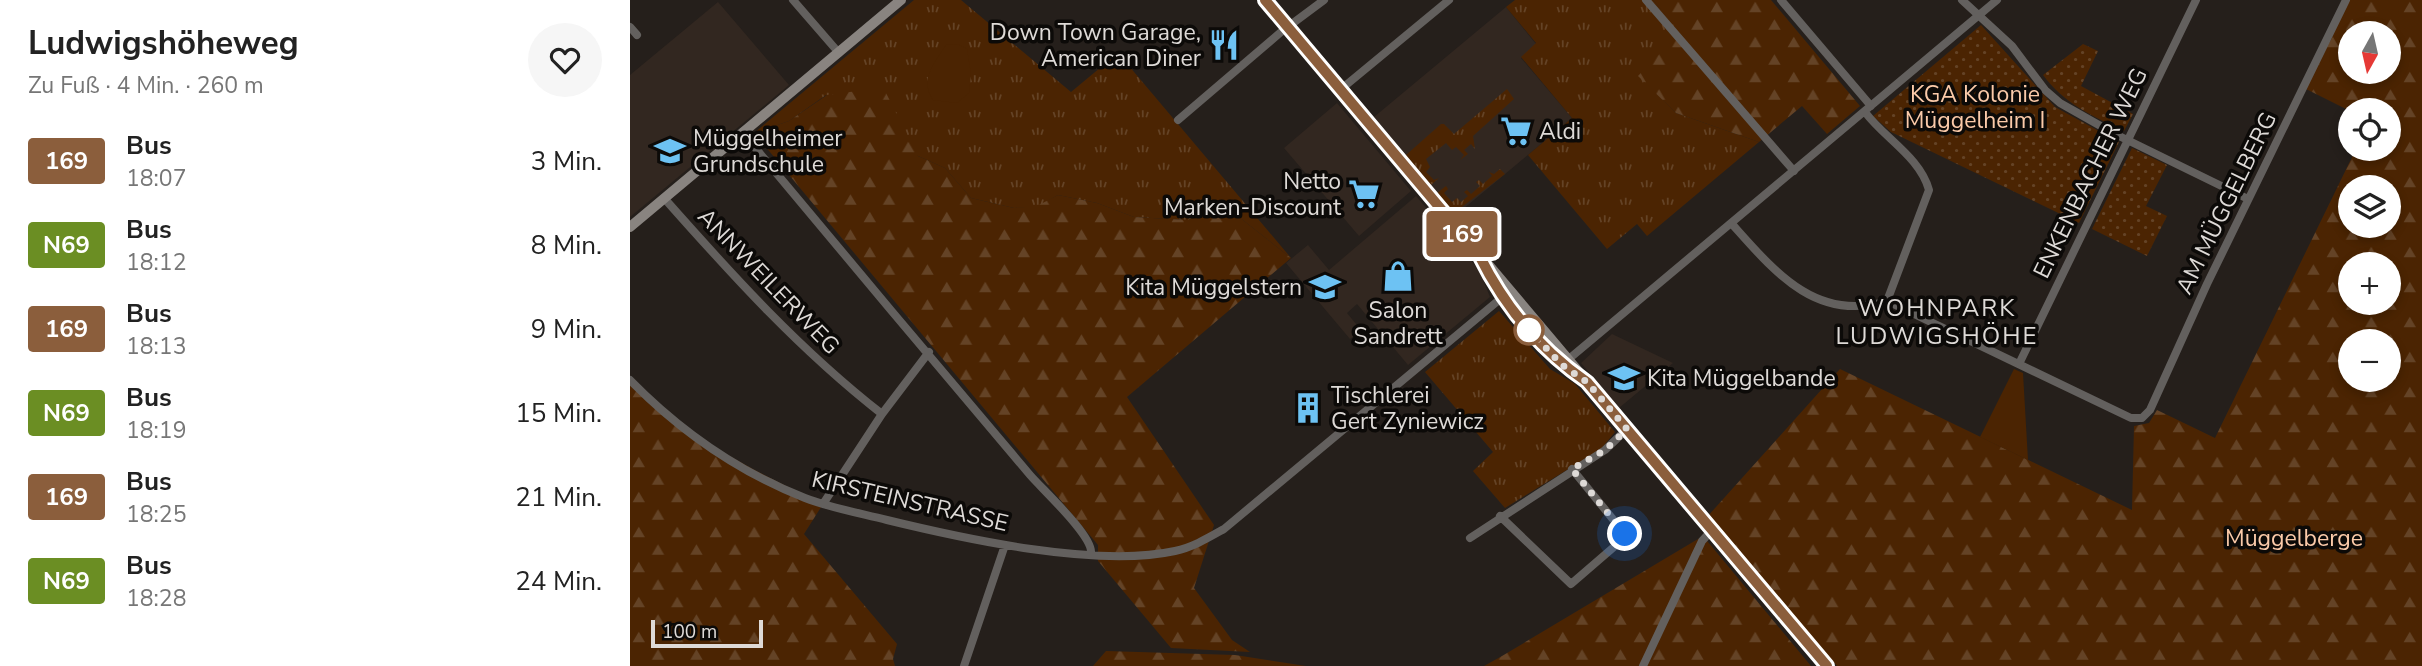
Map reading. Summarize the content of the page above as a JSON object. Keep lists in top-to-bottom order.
{
  "streets": {
    "street": [
      "ENKENBACHER WEG",
      "AM MÜGGELBERG",
      "ANNWEILERWEG",
      "KIRSTEINSTRASSE"
    ]
  },
  "crossings": [
    ["ENKENBACHER WEG", "AM MÜGGELBERG"]
  ],
  "districts": ["WOHNPARK LUDWIGSHÖHE"],
  "parks": ["KGA Kolonie Müggelheim I", "Müggelberge"],
  "places": {
    "restaurant": ["Down Town Garage, American Diner"],
    "supermarket": ["Aldi", "Netto Marken-Discount"],
    "school or university": ["Müggelheimer Grundschule", "Kita Müggelstern", "Kita Müggelbande"],
    "shop": ["Salon Sandrett"],
    "building": ["Tischlerei Gert Zyniewicz"]
  },
  "lines": ["bus line 169"],
  "scale_bar": "100 m",
  "north": "bottom",
  "page": {
    "heading": ["Ludwigshöheweg", "Zu Fuß · 4 Min. · 260 m"],
    "on_map": "169",
    "map_buttons": ["+", "−"],
    "list": [
      {
        "mark": "169",
        "name": "Bus",
        "note": "18:07",
        "value": "3 Min."
      },
      {
        "mark": "N69",
        "name": "Bus",
        "note": "18:12",
        "value": "8 Min."
      },
      {
        "mark": "169",
        "name": "Bus",
        "note": "18:13",
        "value": "9 Min."
      },
      {
        "mark": "N69",
        "name": "Bus",
        "note": "18:19",
        "value": "15 Min."
      },
      {
        "mark": "169",
        "name": "Bus",
        "note": "18:25",
        "value": "21 Min."
      },
      {
        "mark": "N69",
        "name": "Bus",
        "note": "18:28",
        "value": "24 Min."
      }
    ],
    "scale": "100 m"
  }
}
